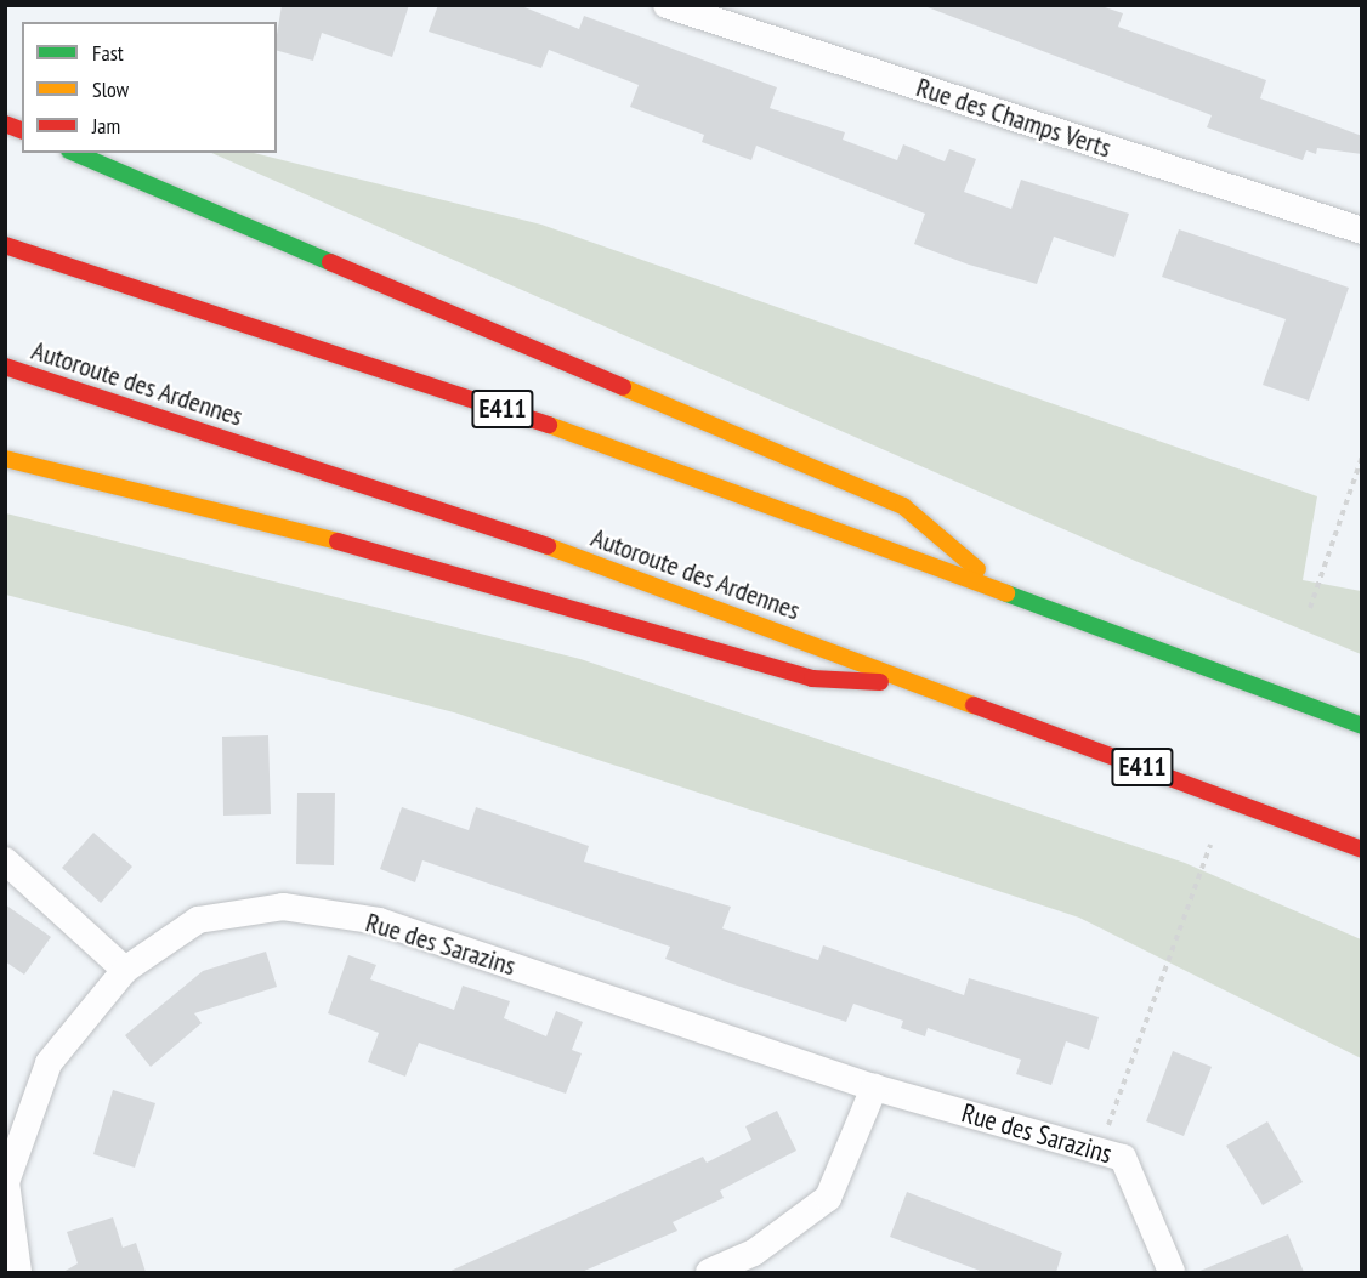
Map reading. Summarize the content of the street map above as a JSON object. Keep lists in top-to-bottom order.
{
  "streets": {
    "highway": ["Autoroute des Ardennes", "E411"],
    "street": ["Rue des Champs Verts", "Rue des Sarazins"]
  },
  "legend": ["Fast", "Slow", "Jam"]
}
